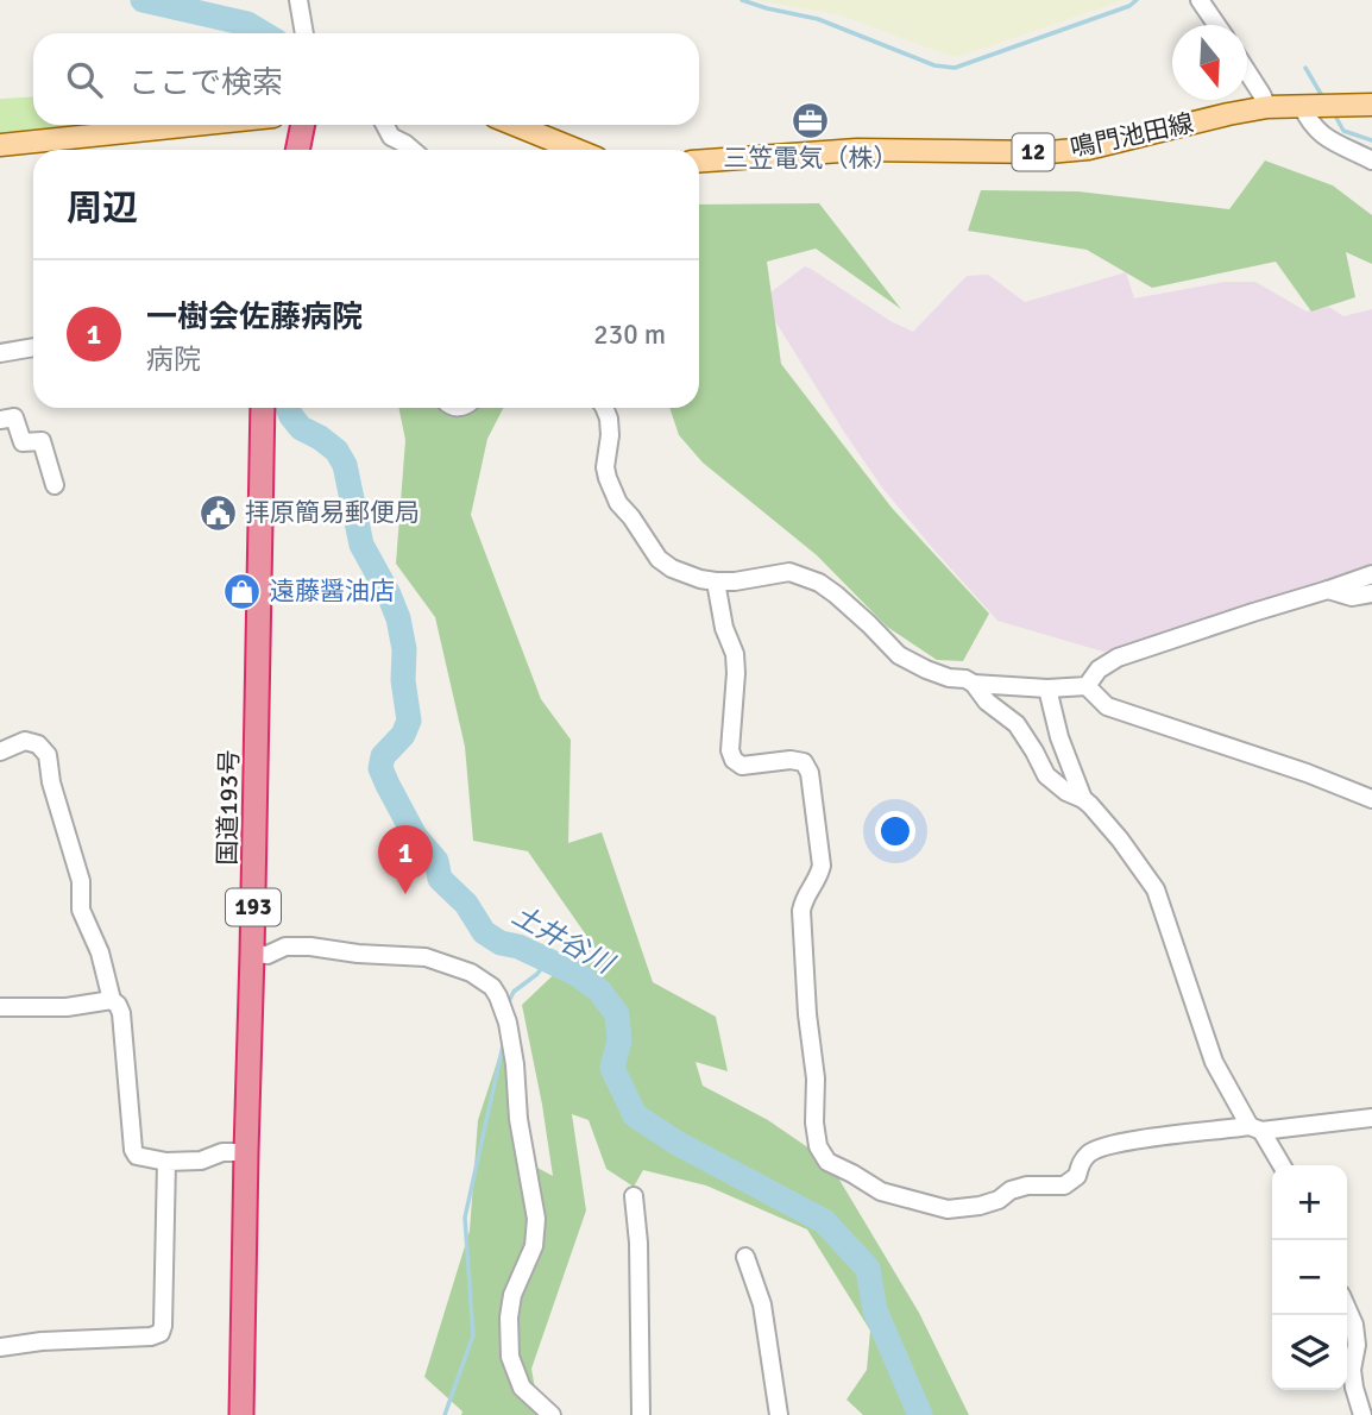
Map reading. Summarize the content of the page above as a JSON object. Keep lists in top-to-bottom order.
{
  "streets": {
    "highway": ["国道193号", "193"],
    "main road": ["鳴門池田線", "12"]
  },
  "water": ["土井谷川"],
  "places": {
    "office": ["三笠電気（株）"],
    "public building": ["拝原簡易郵便局"],
    "shop": ["遠藤醤油店"]
  },
  "north": "bottom",
  "page": {
    "search": "ここで検索",
    "heading": "周辺",
    "list": [
      {
        "mark": "1",
        "name": "一樹会佐藤病院",
        "note": "病院",
        "value": "230 m"
      }
    ],
    "pins": "1",
    "map_buttons": ["+", "−"]
  }
}
